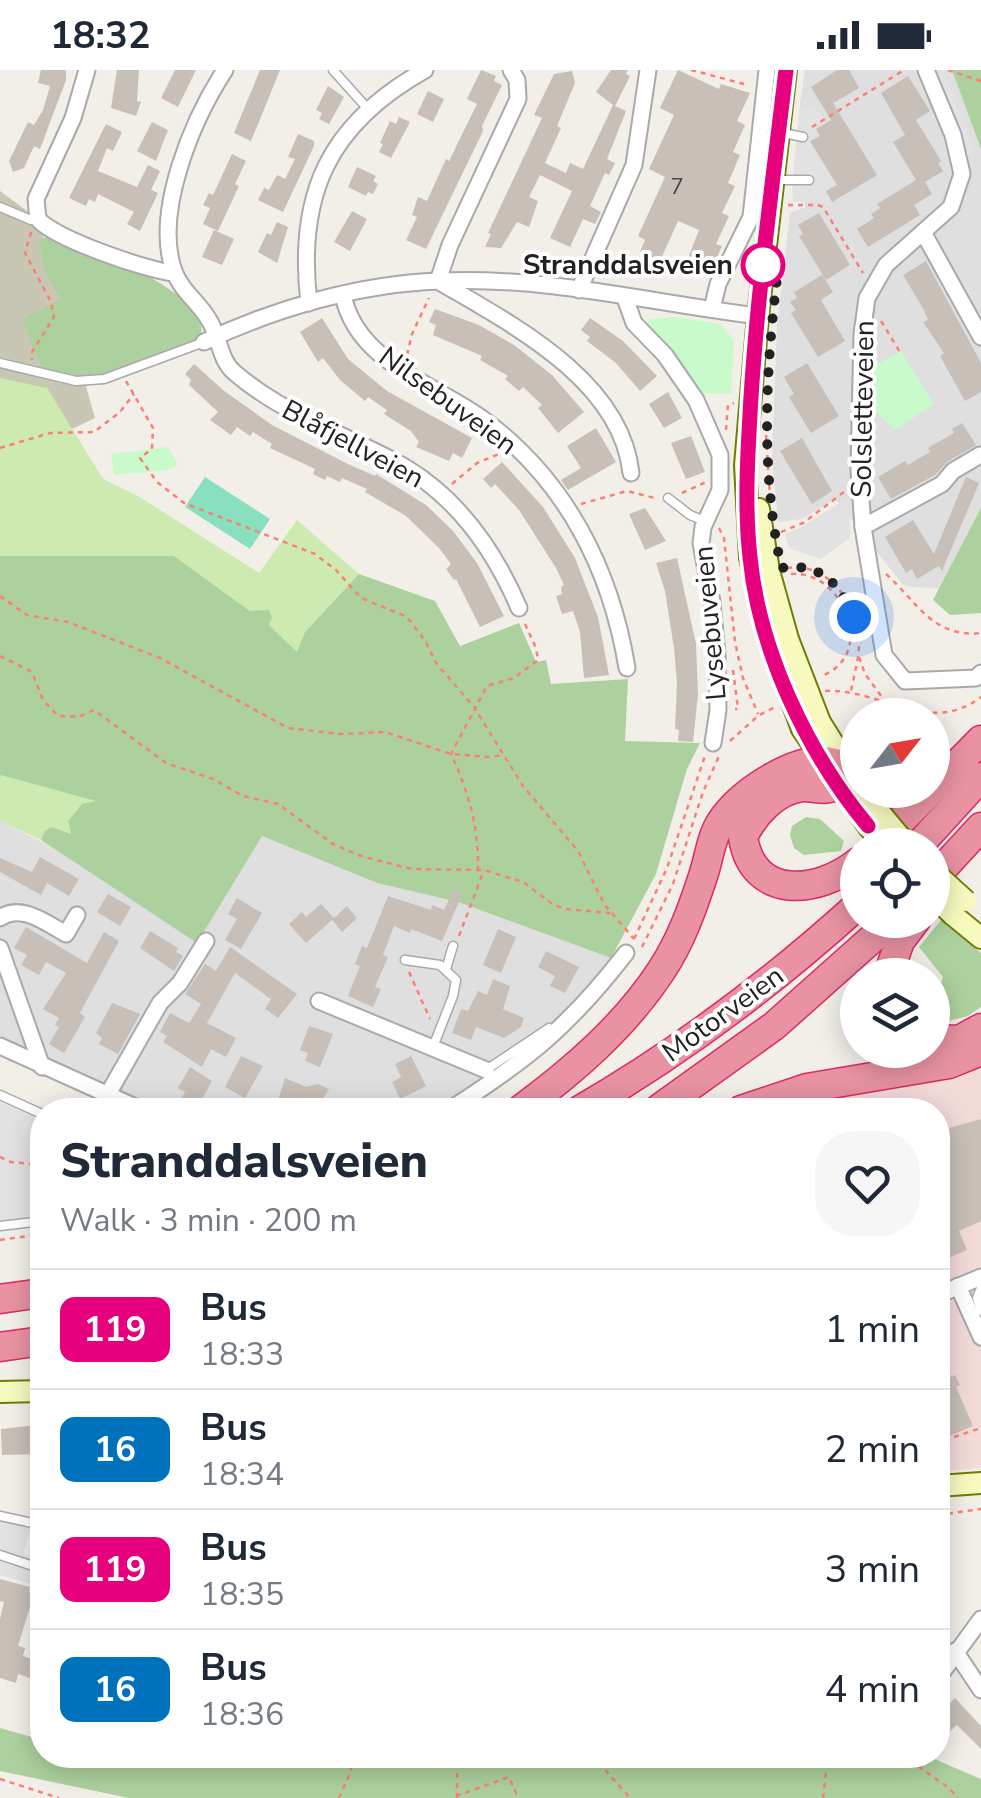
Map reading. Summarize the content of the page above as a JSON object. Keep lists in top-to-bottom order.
{
  "streets": {
    "highway": ["Motorveien"],
    "street": [
      "Nilsebuveien",
      "Solsletteveien",
      "Blåfjellveien",
      "Lysebuveien"
    ]
  },
  "places": ["Stranddalsveien"],
  "lines": ["bus line 119"],
  "house_numbers": ["7"],
  "north": "top right",
  "page": {
    "status": "18:32",
    "heading": ["Stranddalsveien", "Walk · 3 min · 200 m"],
    "list": [
      {
        "mark": "119",
        "name": "Bus",
        "note": "18:33",
        "value": "1 min"
      },
      {
        "mark": "16",
        "name": "Bus",
        "note": "18:34",
        "value": "2 min"
      },
      {
        "mark": "119",
        "name": "Bus",
        "note": "18:35",
        "value": "3 min"
      },
      {
        "mark": "16",
        "name": "Bus",
        "note": "18:36",
        "value": "4 min"
      }
    ]
  }
}
